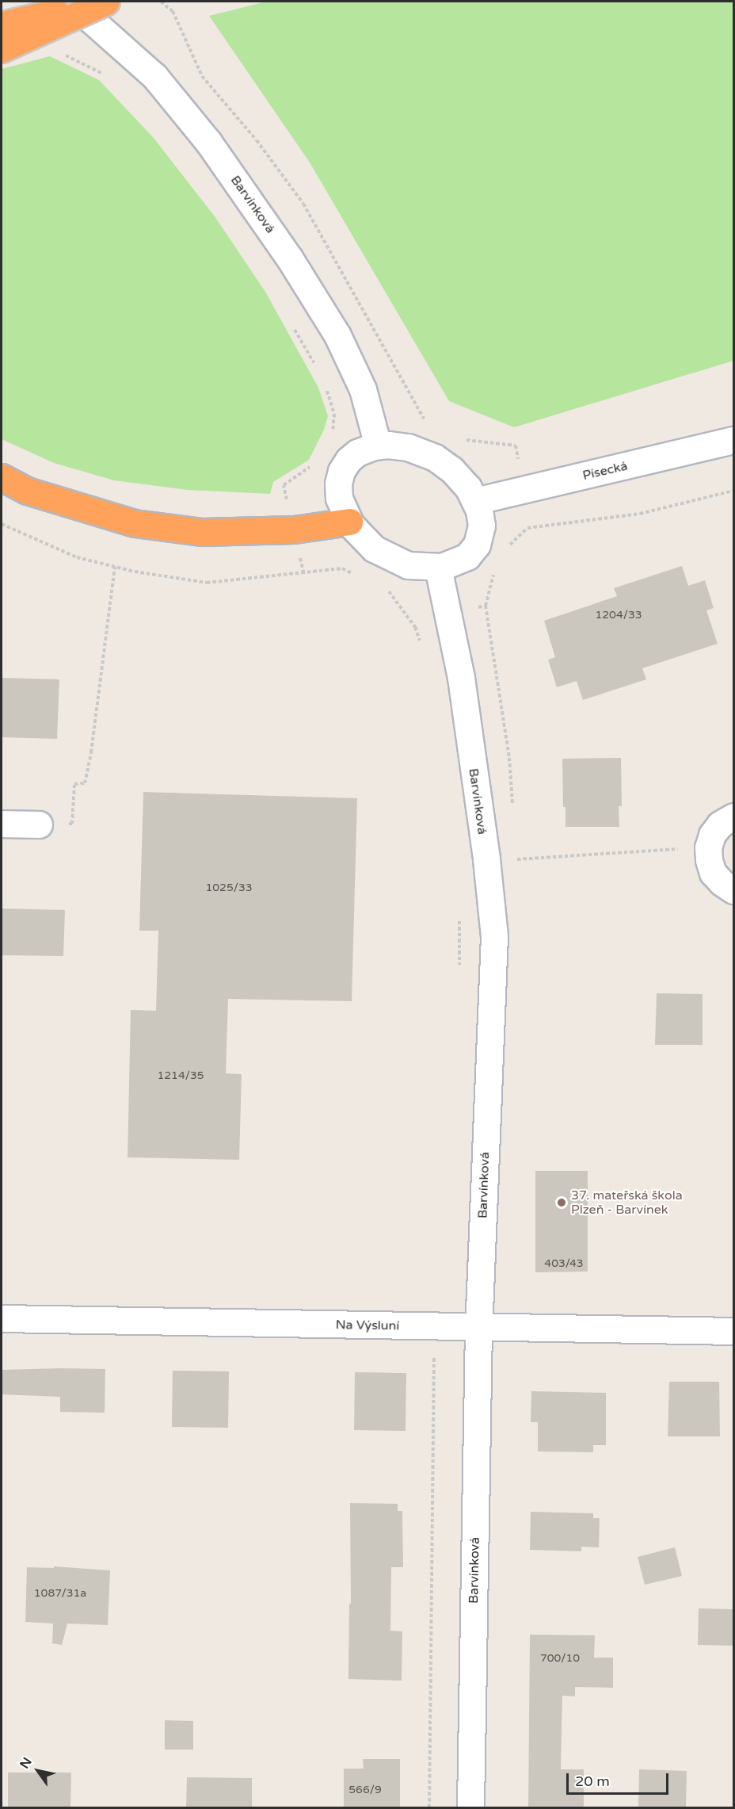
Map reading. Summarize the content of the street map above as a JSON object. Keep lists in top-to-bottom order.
{
  "streets": {
    "street": ["Barvínková", "Písecká", "Na Výsluní"]
  },
  "crossings": [
    ["Barvínková", "Písecká"],
    ["Barvínková", "Na Výsluní"]
  ],
  "places": ["37. mateřská škola Plzeň - Barvínek"],
  "house_numbers": [
    "1204/33",
    "1025/33",
    "1214/35",
    "403/43",
    "1087/31a",
    "700/10",
    "566/9"
  ],
  "scale_bar": "20 m",
  "north": "top left"
}
